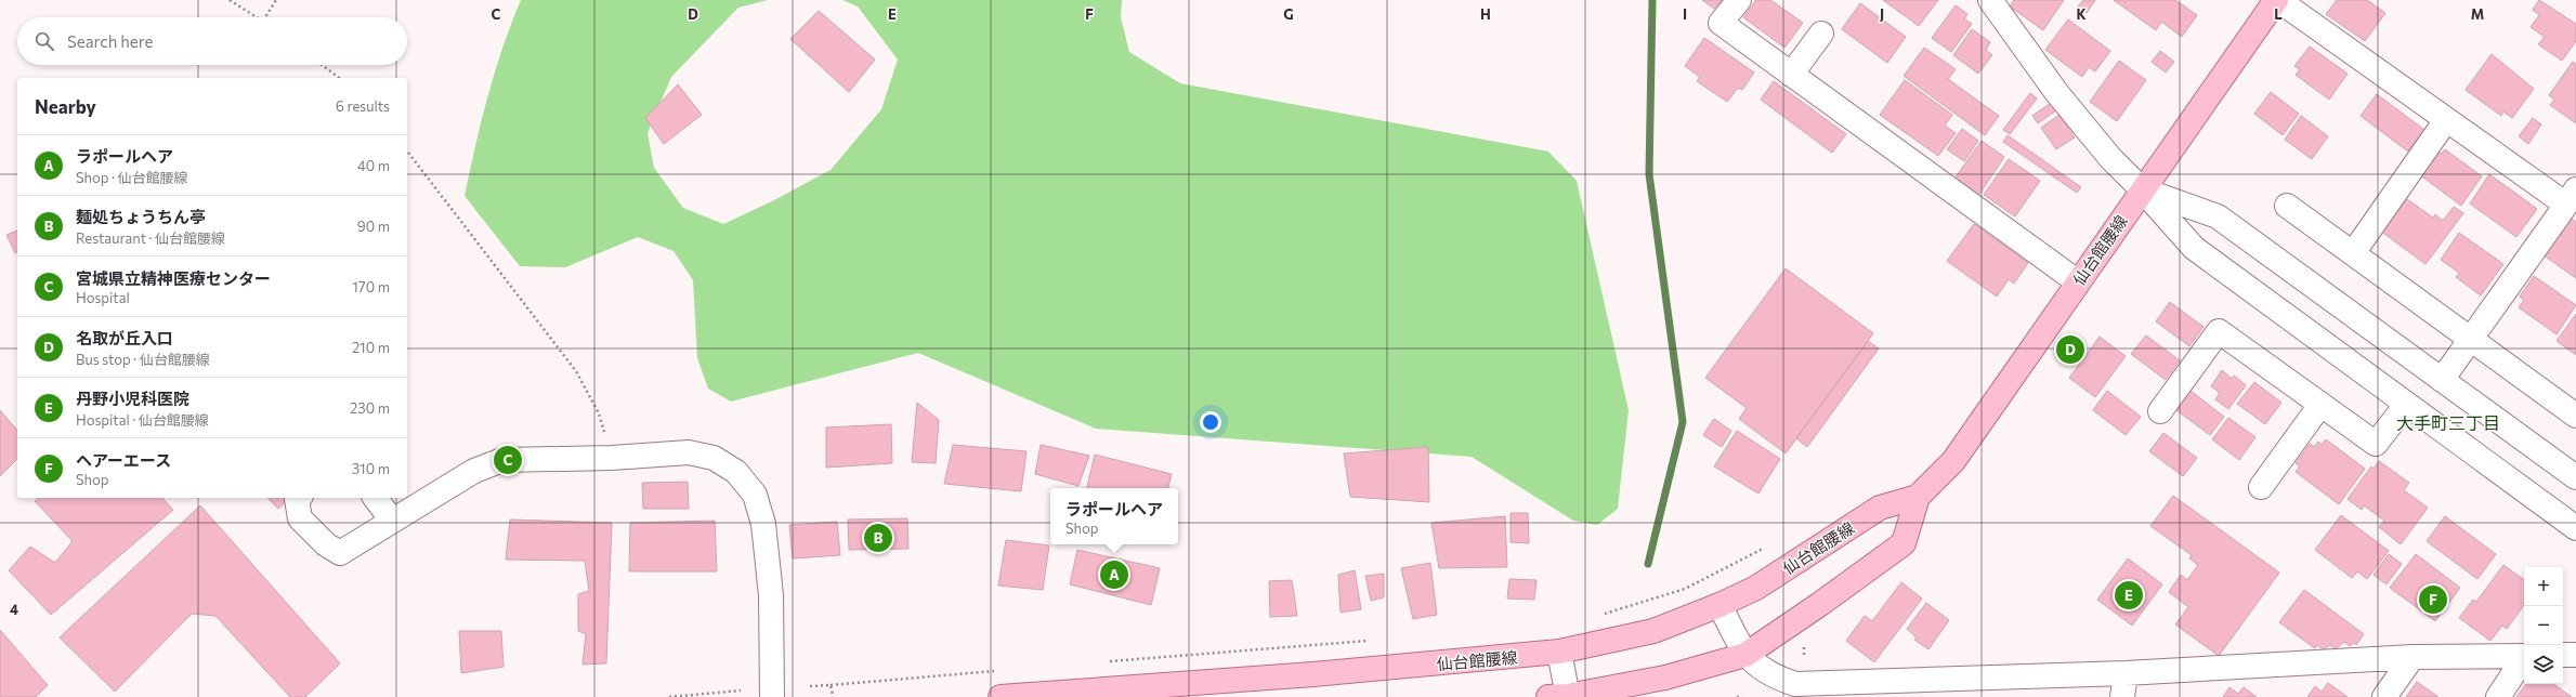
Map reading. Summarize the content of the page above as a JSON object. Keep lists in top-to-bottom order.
{
  "streets": {
    "main road": ["仙台館腰線"]
  },
  "districts": ["大手町三丁目"],
  "page": {
    "search": "Search here",
    "heading": ["Nearby", "6 results"],
    "list": [
      {
        "mark": "A",
        "name": "ラポールヘア",
        "note": "Shop · 仙台館腰線",
        "value": "40 m"
      },
      {
        "mark": "B",
        "name": "麺処ちょうちん亭",
        "note": "Restaurant · 仙台館腰線",
        "value": "90 m"
      },
      {
        "mark": "C",
        "name": "宮城県立精神医療センター",
        "note": "Hospital",
        "value": "170 m"
      },
      {
        "mark": "D",
        "name": "名取が丘入口",
        "note": "Bus stop · 仙台館腰線",
        "value": "210 m"
      },
      {
        "mark": "E",
        "name": "丹野小児科医院",
        "note": "Hospital · 仙台館腰線",
        "value": "230 m"
      },
      {
        "mark": "F",
        "name": "ヘアーエース",
        "note": "Shop",
        "value": "310 m"
      }
    ],
    "pins": [
      "D",
      "C",
      "B",
      "A",
      "E",
      "F"
    ],
    "popup": ["ラポールヘア", "Shop"],
    "map_buttons": ["+", "−"]
  },
  "grid": {
    "columns": [
      "C",
      "D",
      "E",
      "F",
      "G",
      "H",
      "I",
      "J",
      "K",
      "L",
      "M"
    ],
    "rows": ["4"]
  }
}
